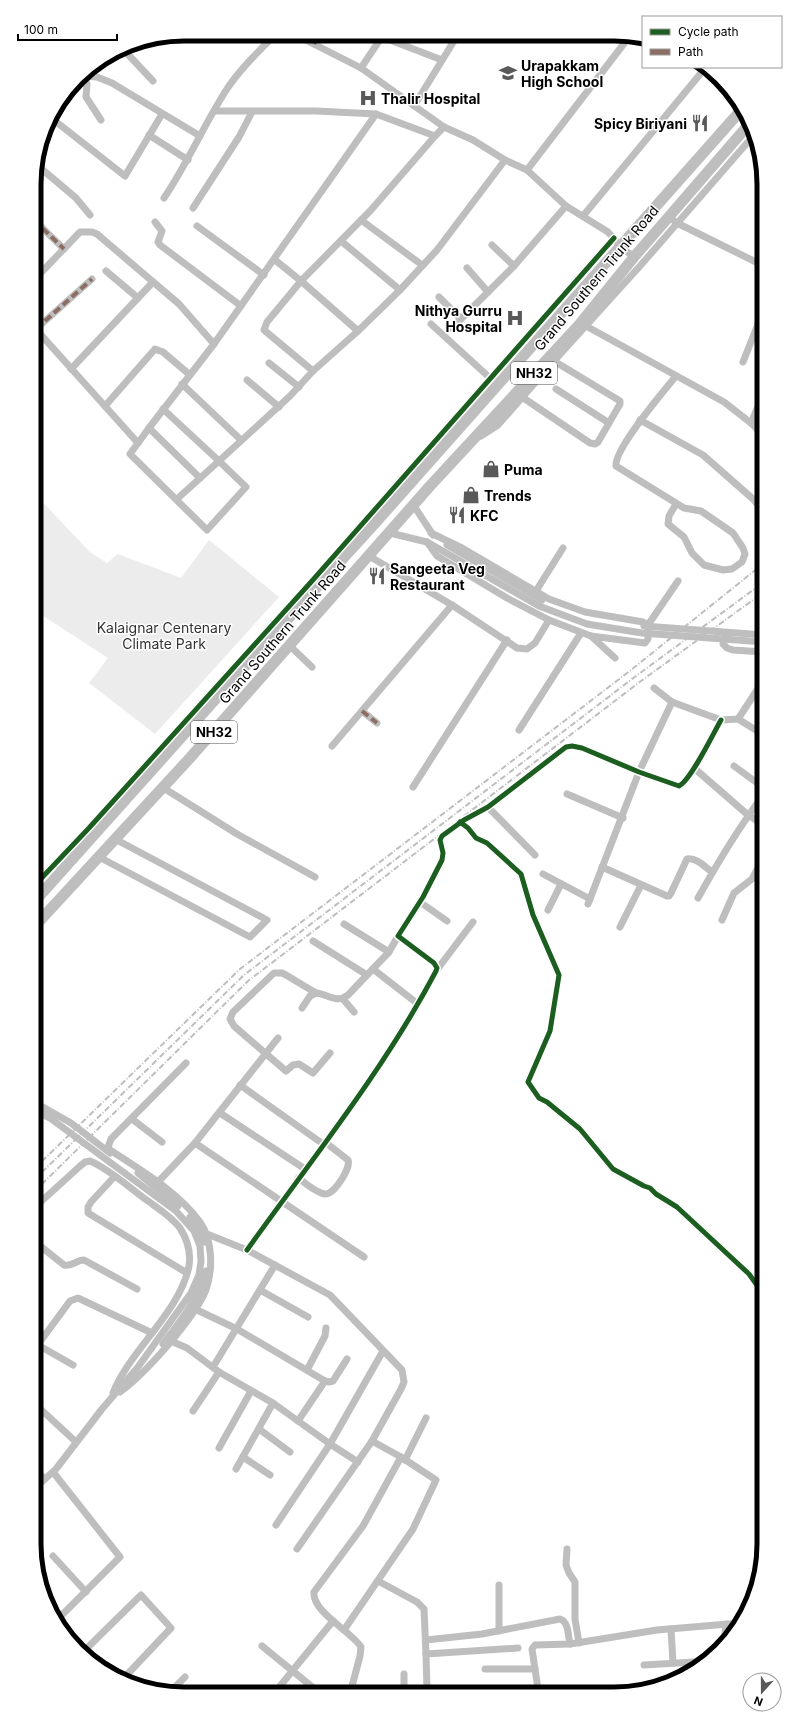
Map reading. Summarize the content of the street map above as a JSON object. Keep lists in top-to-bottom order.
{
  "streets": {
    "highway": ["Grand Southern Trunk Road", "NH32"]
  },
  "crossings": [
    ["Grand Southern Trunk Road", "NH32"]
  ],
  "parks": ["Kalaignar Centenary Climate Park"],
  "places": {
    "school or university": ["Urapakkam High School"],
    "hospital": ["Thalir Hospital", "Nithya Gurru Hospital"],
    "restaurant": ["Spicy Biriyani", "KFC", "Sangeeta Veg Restaurant"],
    "shop": ["Puma", "Trends"]
  },
  "legend": ["Cycle path", "Path"],
  "scale_bar": "100 m",
  "north": "bottom"
}
